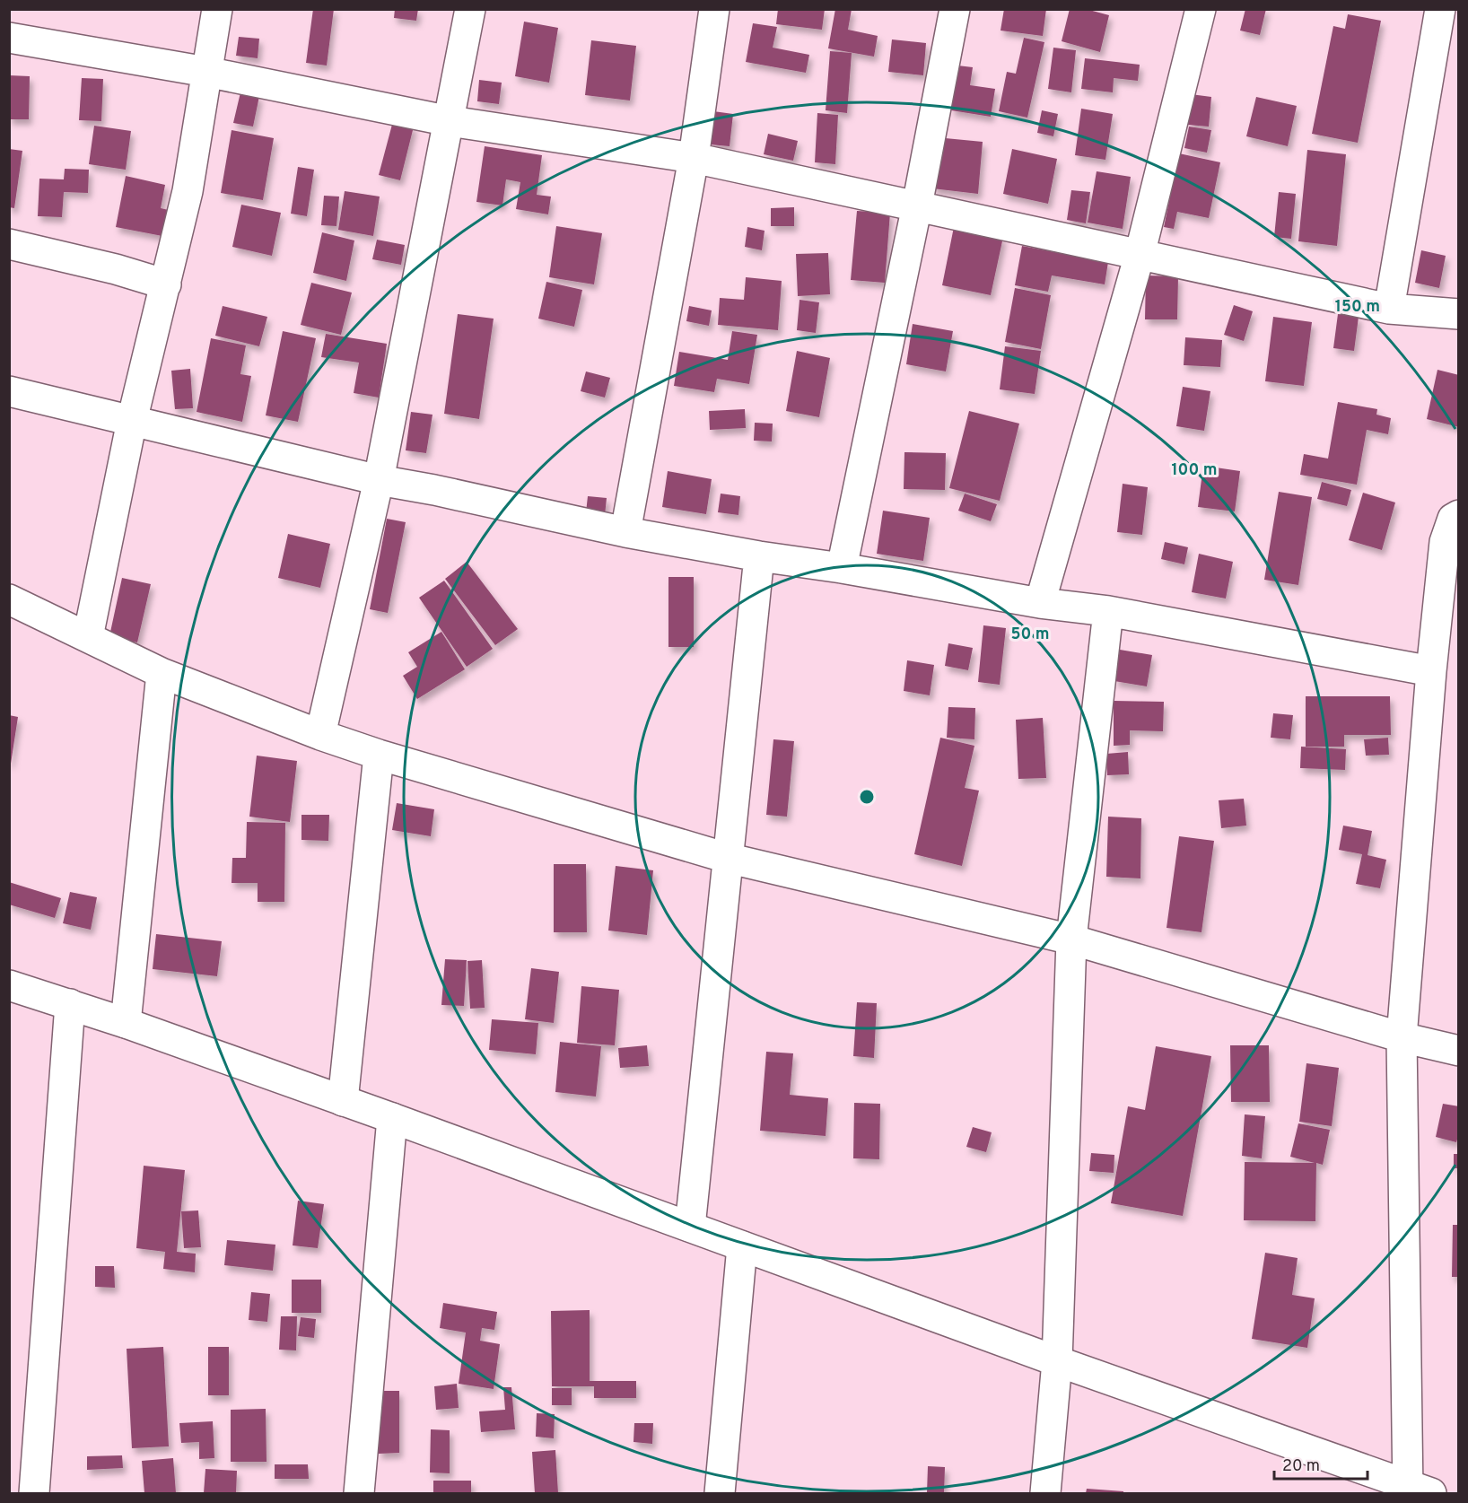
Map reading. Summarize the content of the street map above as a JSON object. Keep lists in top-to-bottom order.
{
  "scale_bar": "20 m",
  "rings": ["150 m", "100 m", "50 m"]
}
